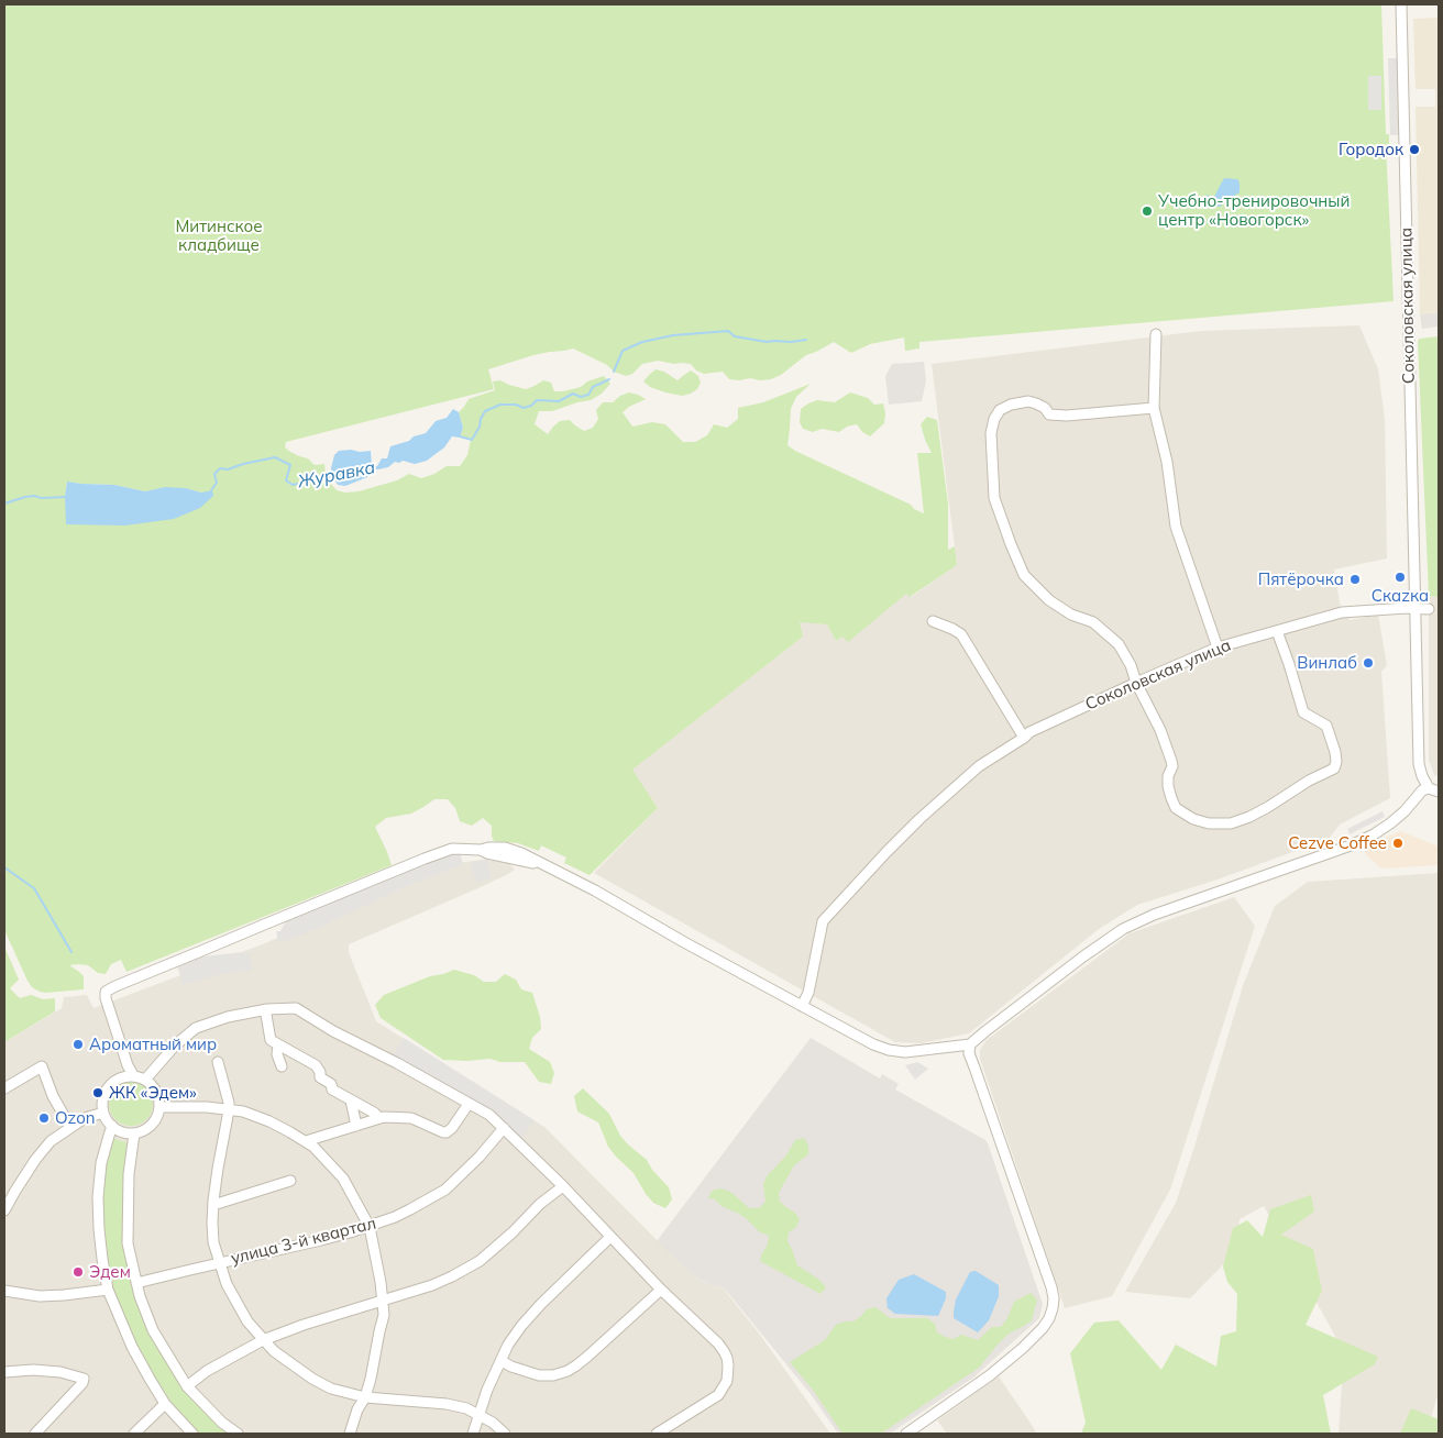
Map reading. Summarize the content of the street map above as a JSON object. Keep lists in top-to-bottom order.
{
  "streets": {
    "street": ["Соколовская улица", "улица 3-й квартал"]
  },
  "water": ["Журавка"],
  "parks": ["Митинское кладбище"],
  "places": [
    "Городок",
    "Учебно-тренировочный центр «Новогорск»",
    "Скаzка",
    "Пятёрочка",
    "Винлаб",
    "Cezve Coffee",
    "Ароматный мир",
    "ЖК «Эдем»",
    "Ozon",
    "Эдем"
  ]
}
